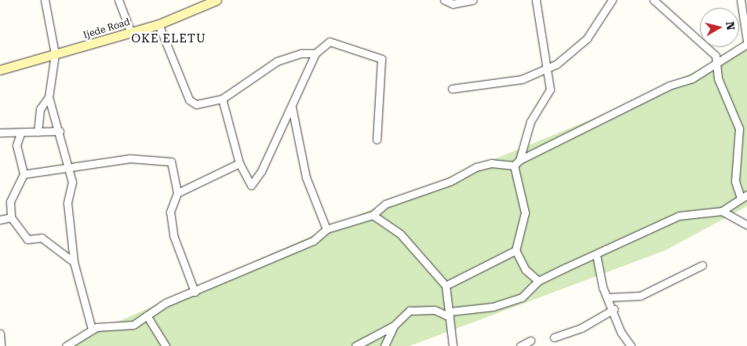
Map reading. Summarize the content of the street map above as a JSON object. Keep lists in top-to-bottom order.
{
  "streets": {
    "main road": ["Ijede Road"]
  },
  "districts": ["OKE ELETU"],
  "north": "right"
}
